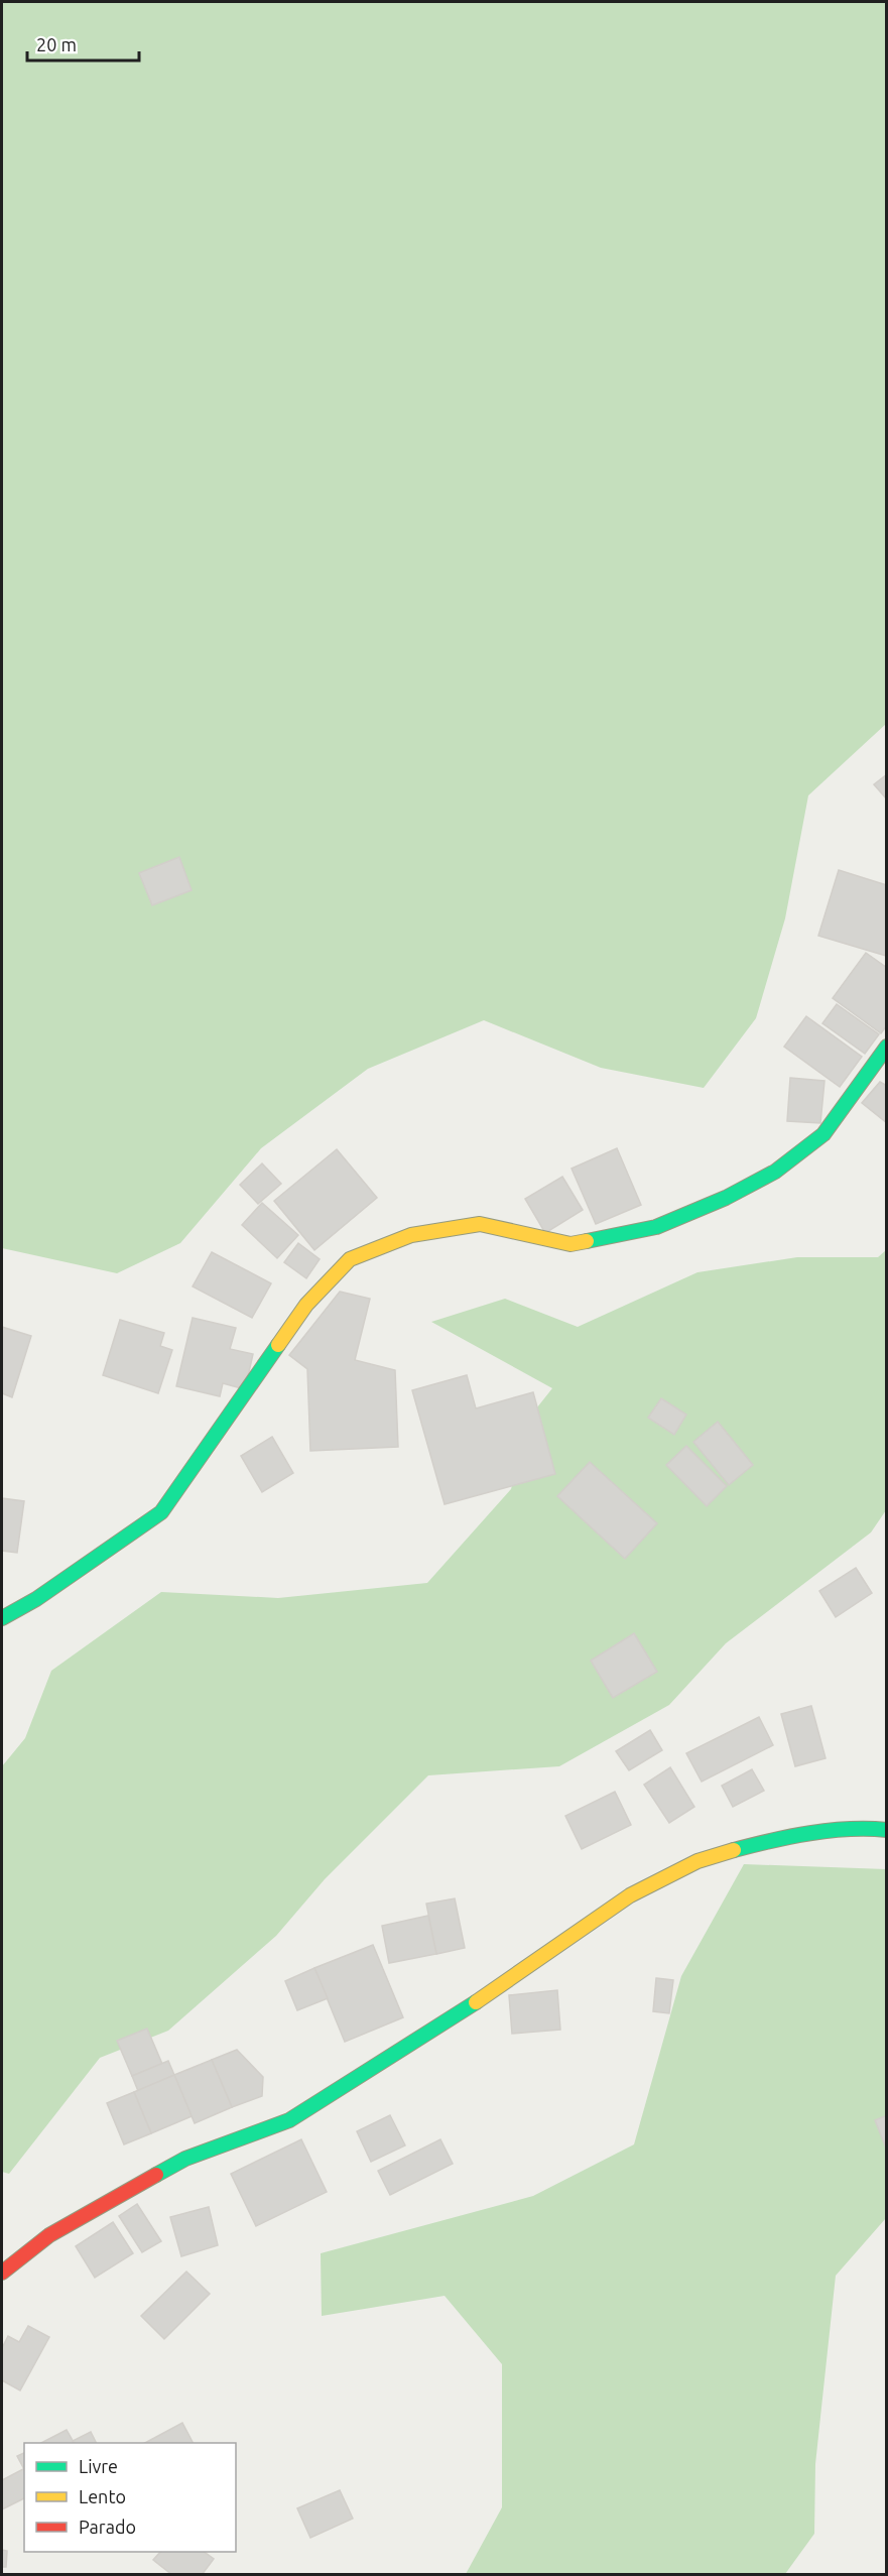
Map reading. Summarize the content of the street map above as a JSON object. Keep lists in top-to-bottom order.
{
  "legend": ["Livre", "Lento", "Parado"],
  "scale_bar": "20 m"
}
